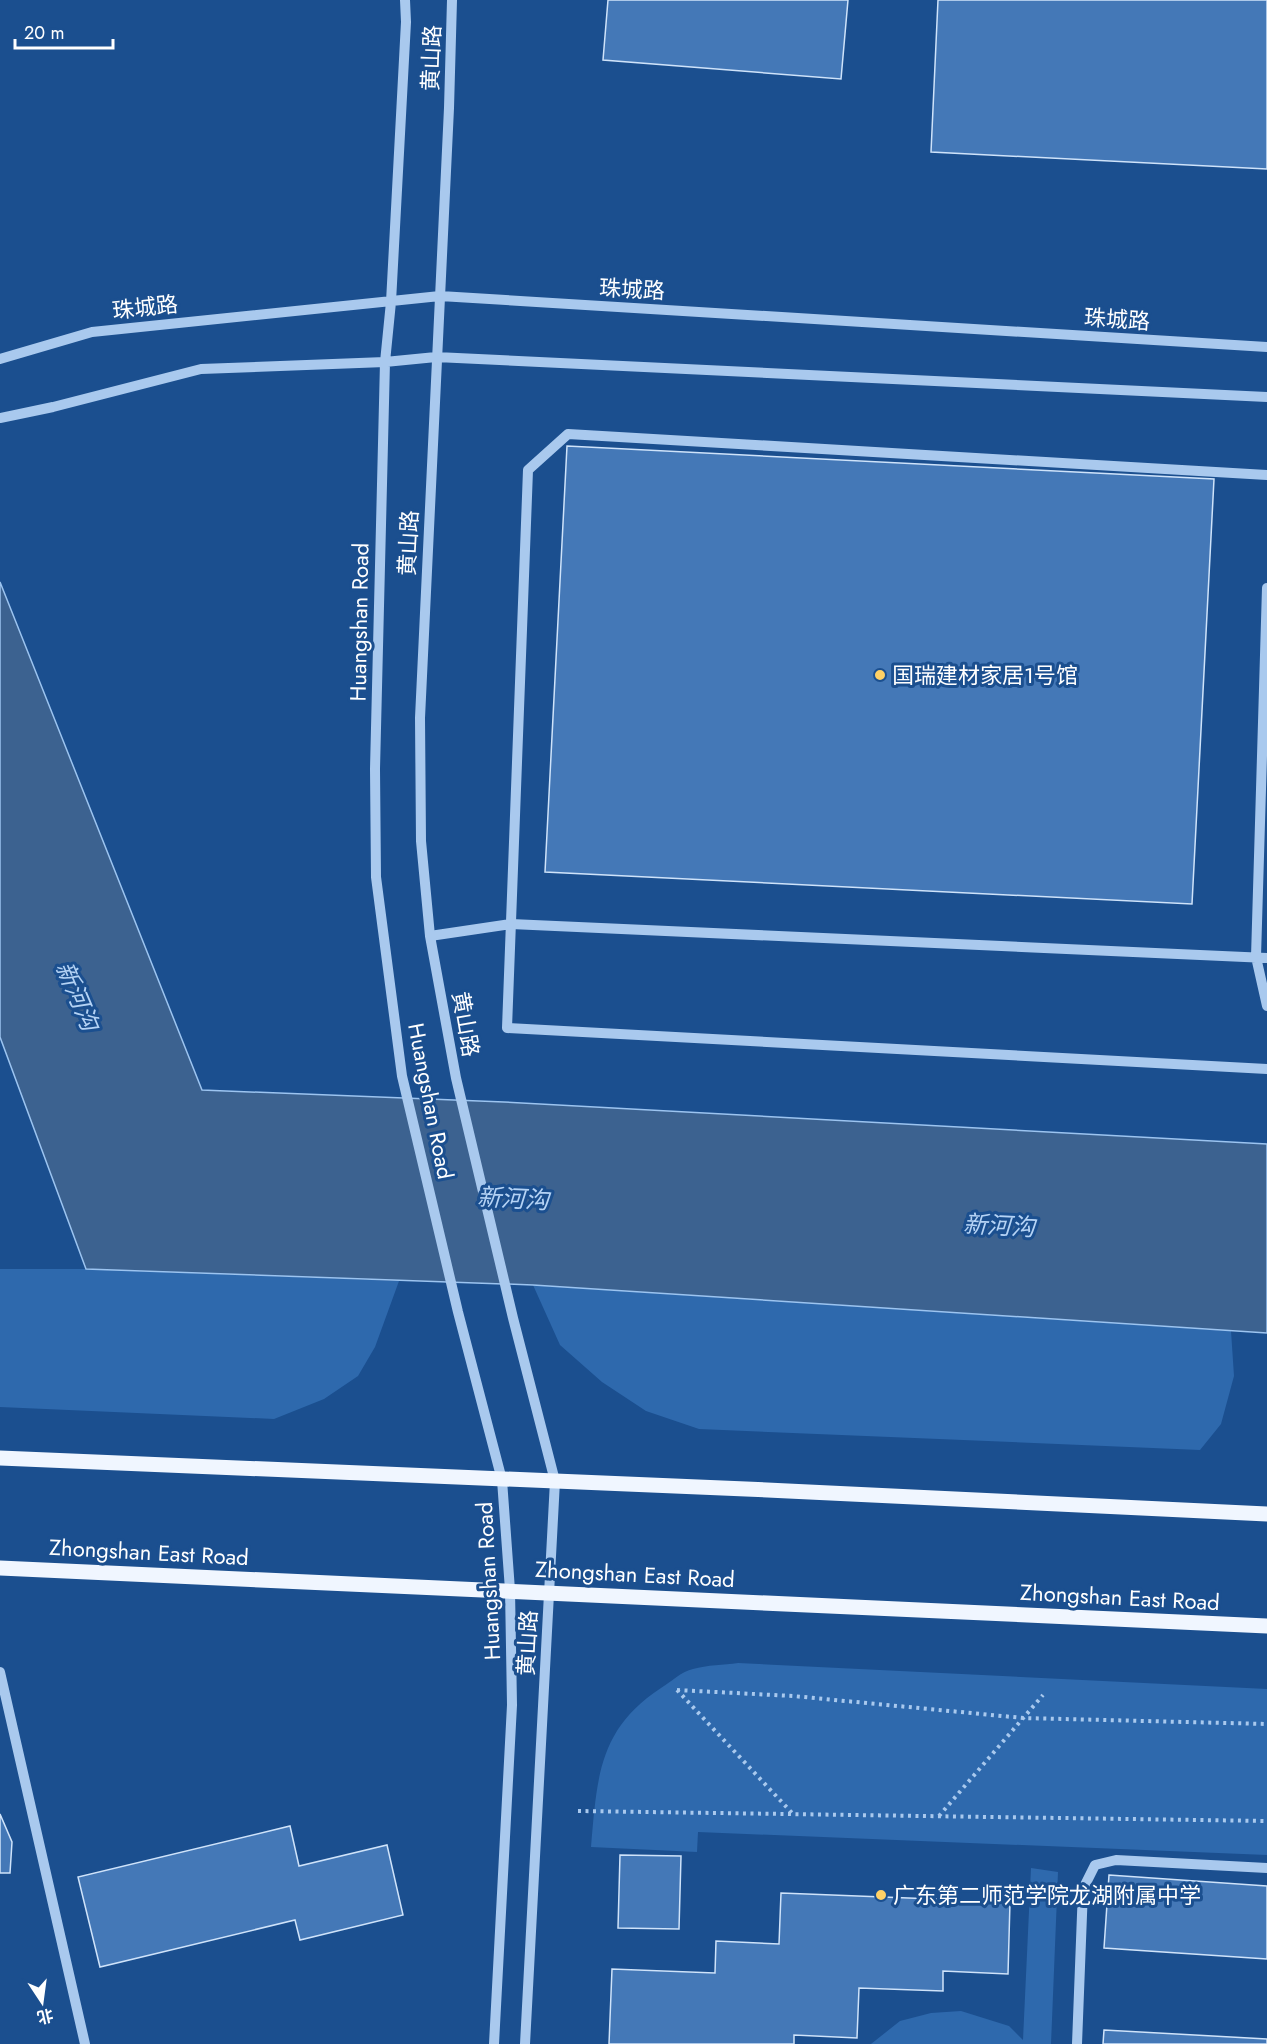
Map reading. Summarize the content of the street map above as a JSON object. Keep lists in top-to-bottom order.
{
  "streets": {
    "main road": ["Zhongshan East Road"],
    "street": ["黄山路", "珠城路", "Huangshan Road"]
  },
  "crossings": [
    ["黄山路", "珠城路"],
    ["黄山路", "Huangshan Road"],
    ["黄山路", "Zhongshan East Road"],
    ["珠城路", "Huangshan Road"],
    ["Huangshan Road", "Zhongshan East Road"]
  ],
  "water": ["新河沟"],
  "places": ["国瑞建材家居1号馆", "广东第二师范学院龙湖附属中学"],
  "scale_bar": "20 m",
  "north": "bottom"
}
